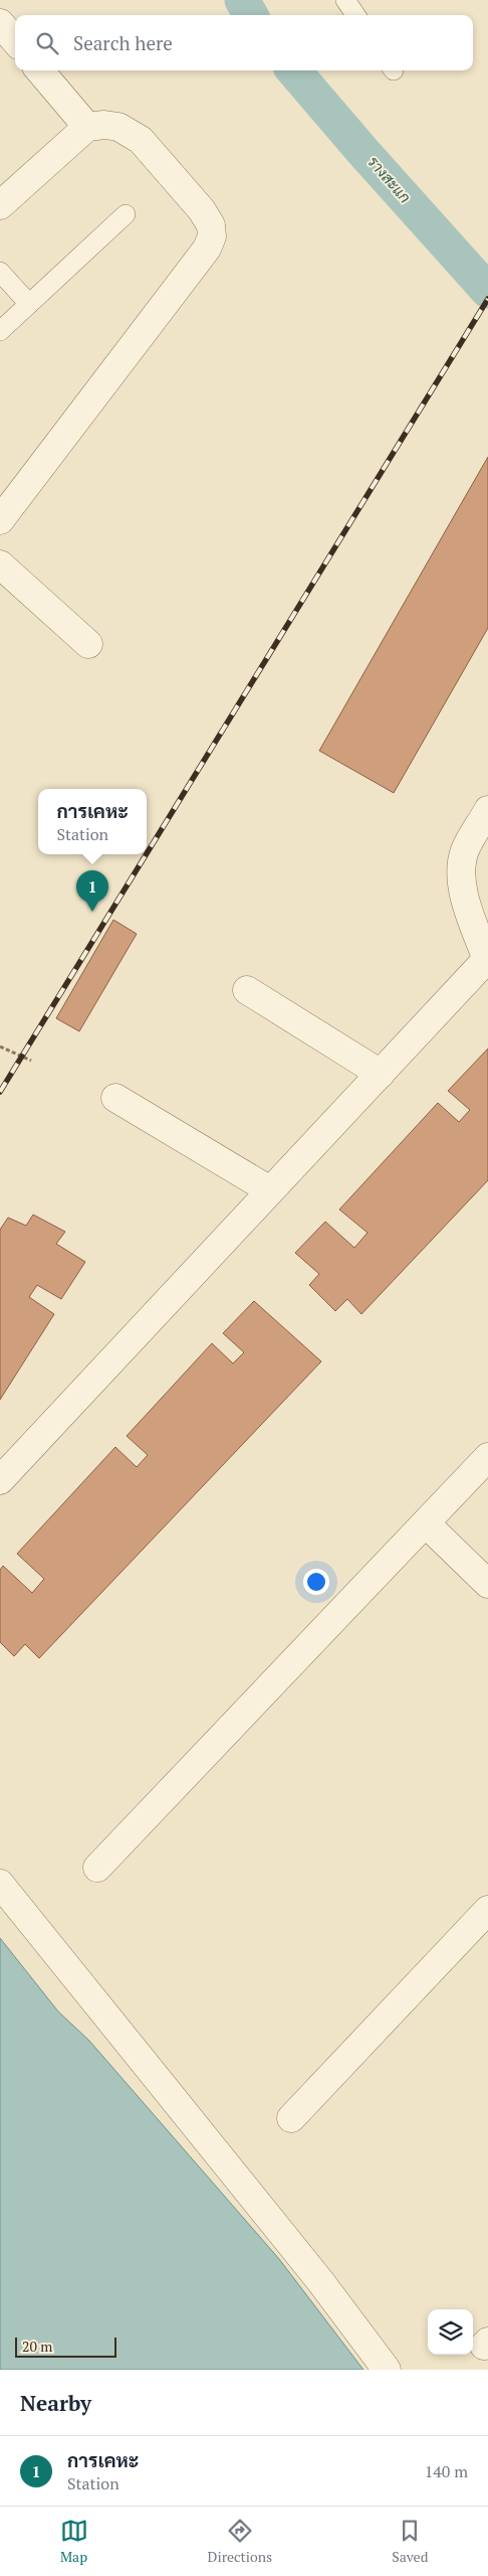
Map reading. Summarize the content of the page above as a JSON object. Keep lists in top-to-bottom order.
{
  "water": ["รางสะแก"],
  "scale_bar": "20 m",
  "page": {
    "search": "Search here",
    "popup": ["การเคหะ", "Station"],
    "pins": "1",
    "scale": "20 m",
    "heading": "Nearby",
    "list": [
      {
        "mark": "1",
        "name": "การเคหะ",
        "note": "Station",
        "value": "140 m"
      }
    ],
    "nav": ["Map", "Directions", "Saved"]
  }
}
